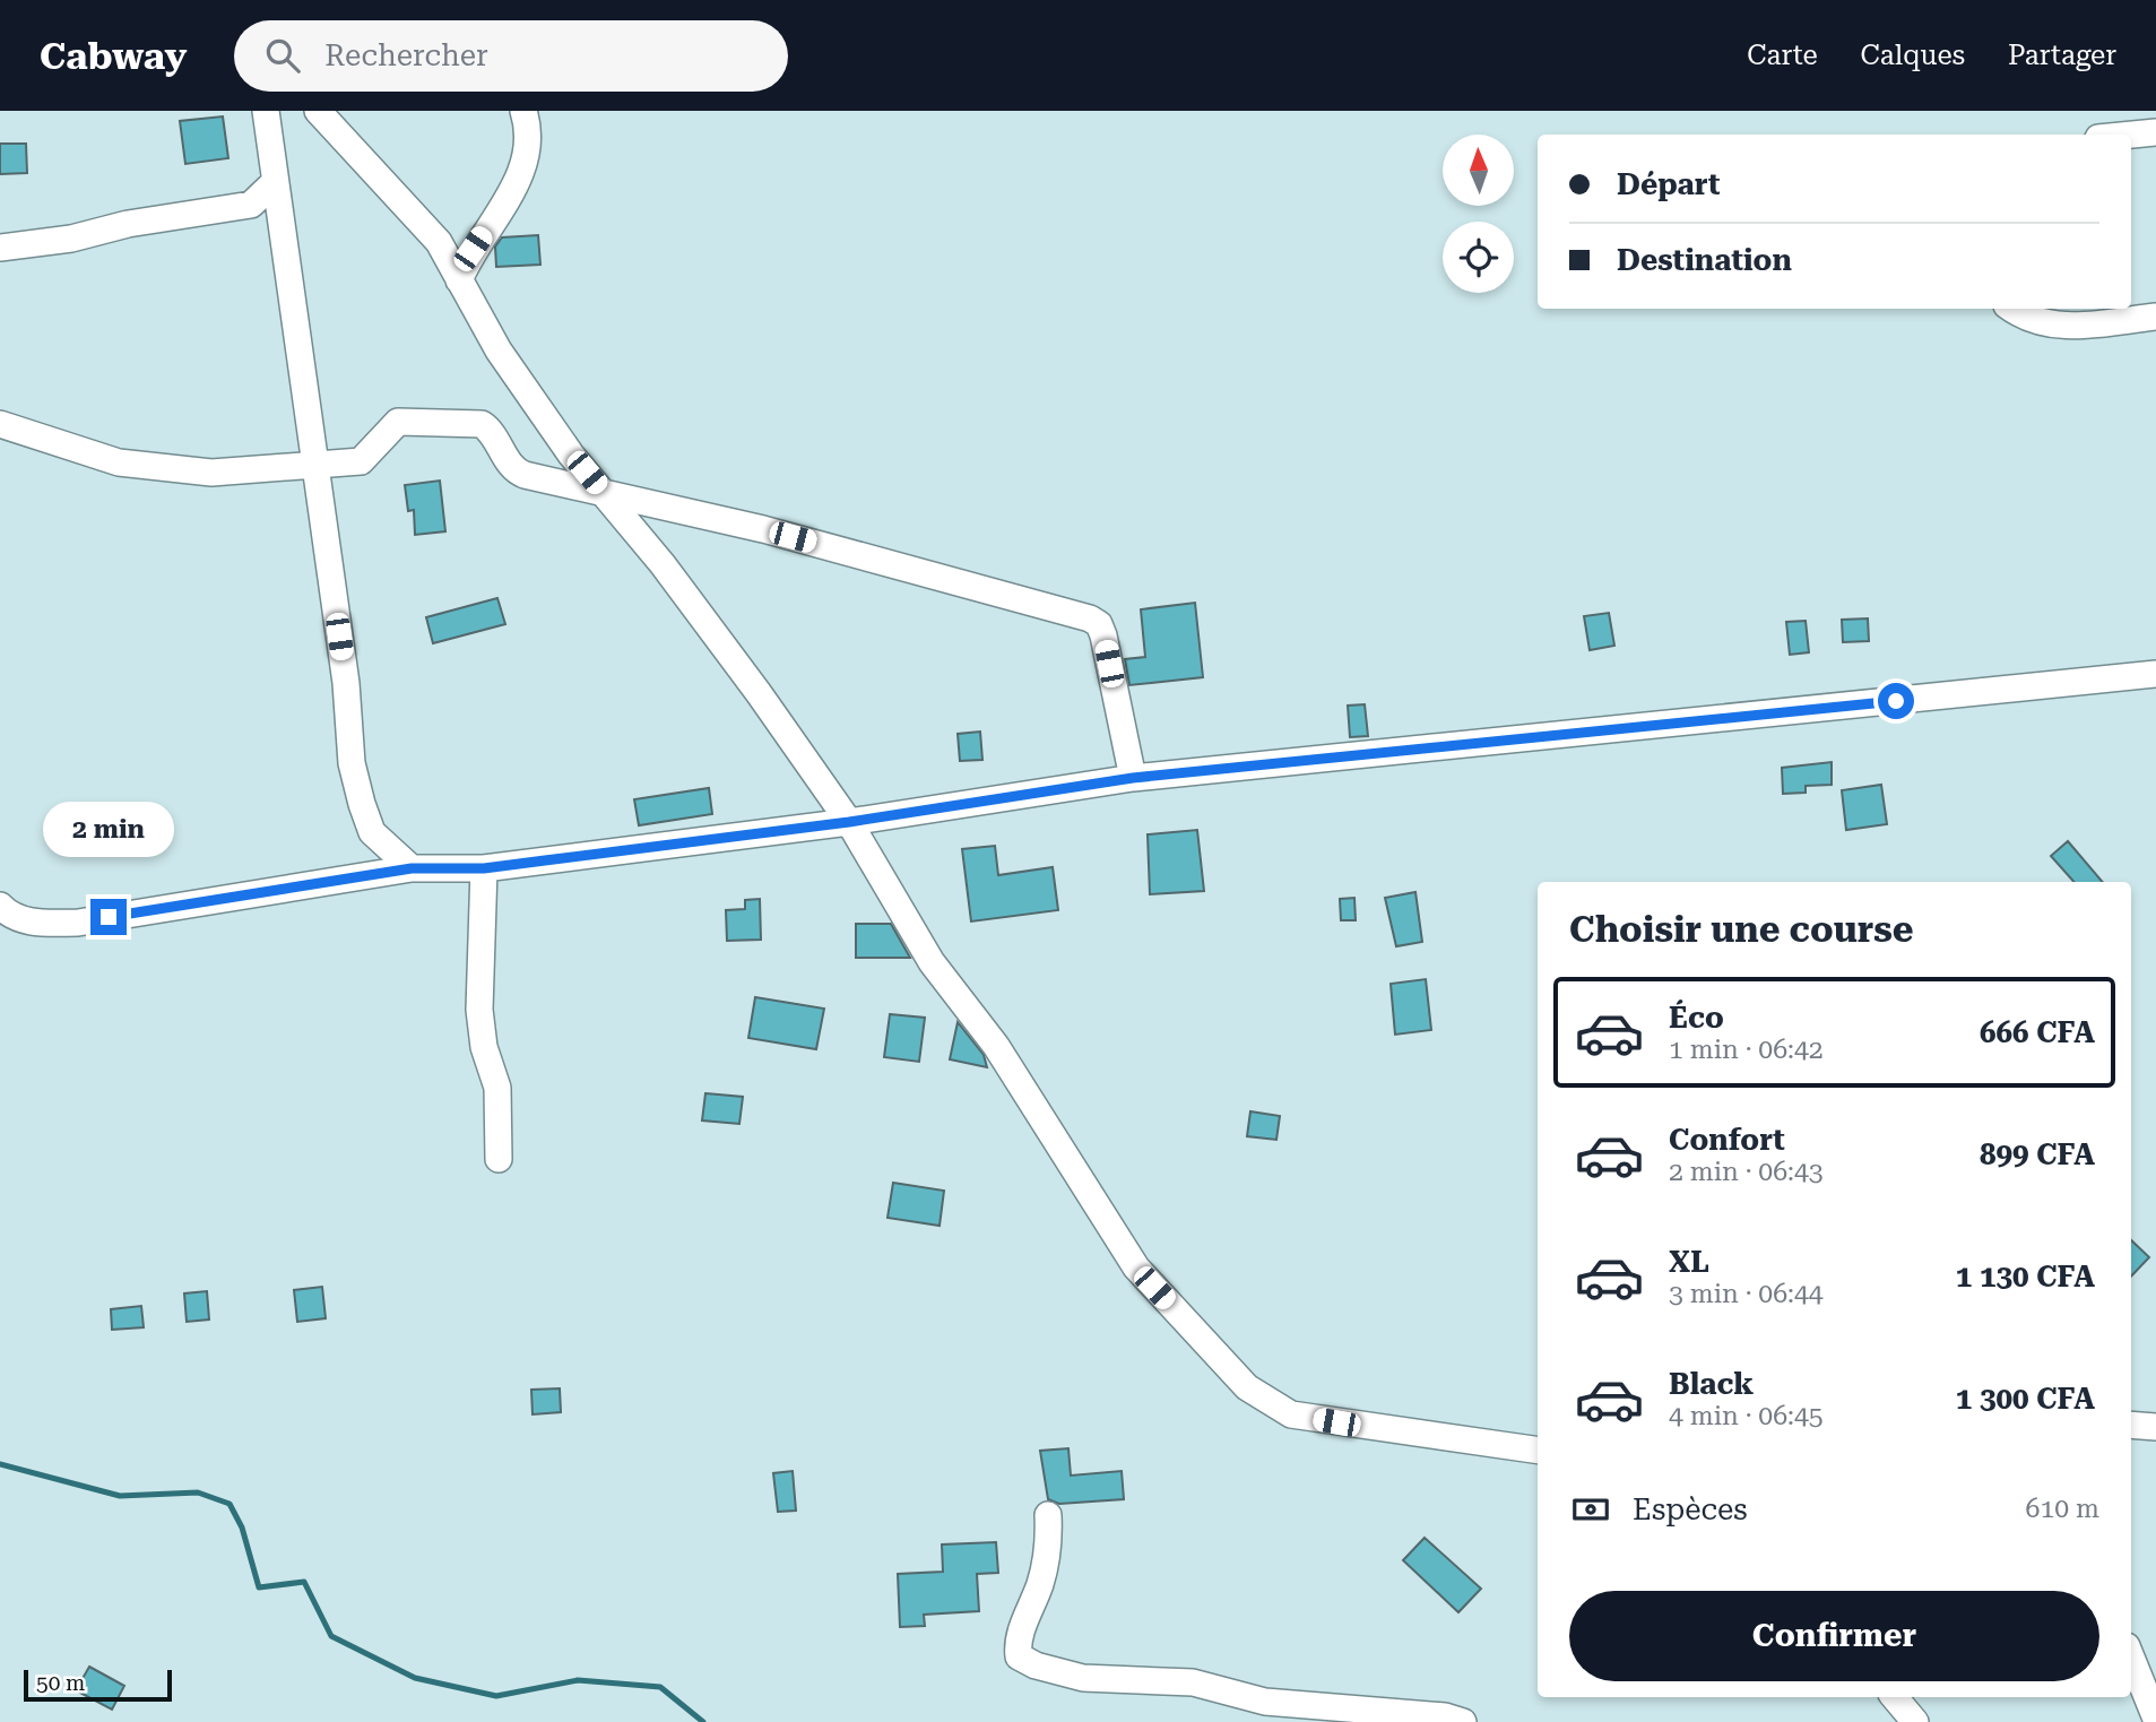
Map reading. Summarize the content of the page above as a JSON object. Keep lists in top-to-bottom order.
{
  "scale_bar": "50 m",
  "north": "top",
  "page": {
    "header": "Cabway",
    "search": "Rechercher",
    "nav": ["Carte", "Calques", "Partager"],
    "banner": ["Départ", "Destination"],
    "bubble": "2 min",
    "heading": "Choisir une course",
    "list": [
      {
        "name": "Éco",
        "note": "1 min · 06:42",
        "value": "666 CFA"
      },
      {
        "name": "Confort",
        "note": "2 min · 06:43",
        "value": "899 CFA"
      },
      {
        "name": "XL",
        "note": "3 min · 06:44",
        "value": "1 130 CFA"
      },
      {
        "name": "Black",
        "note": "4 min · 06:45",
        "value": "1 300 CFA"
      }
    ],
    "pay": ["Espèces", "610 m"],
    "buttons": "Confirmer",
    "scale": "50 m"
  }
}
